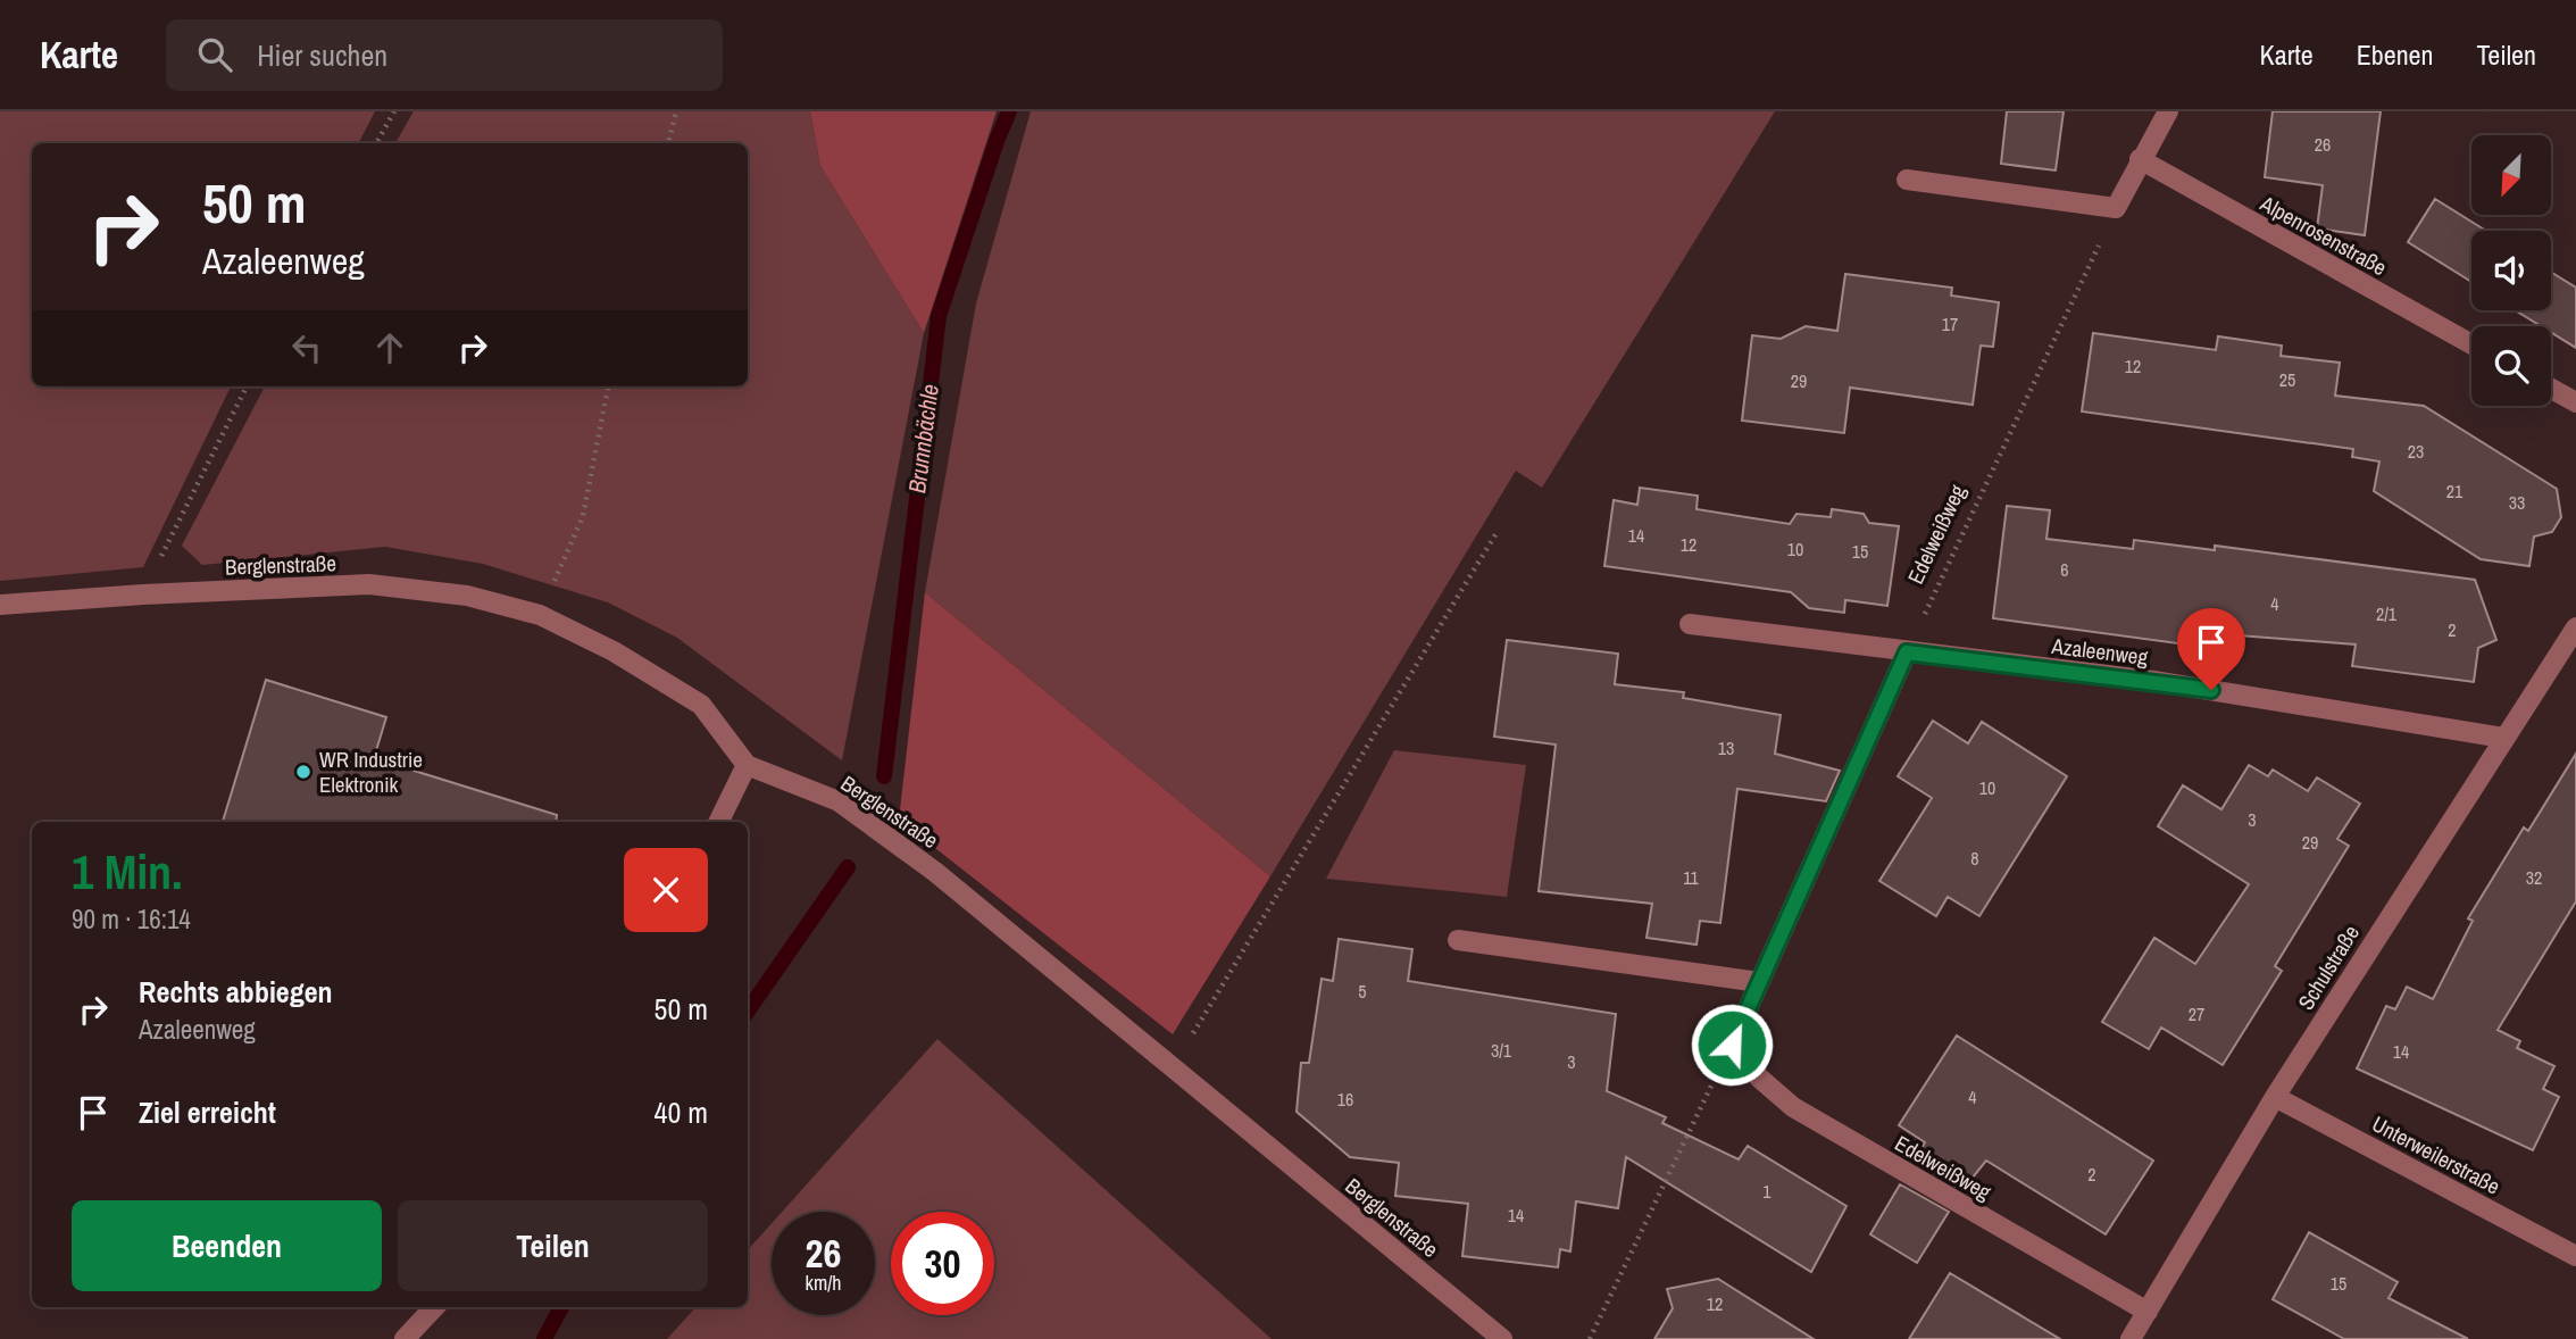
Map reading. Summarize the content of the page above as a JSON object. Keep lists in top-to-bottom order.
{
  "streets": {
    "street": [
      "Alpenrosenstraße",
      "Edelweißweg",
      "Berglenstraße",
      "Azaleenweg",
      "Schulstraße",
      "Unterweilerstraße"
    ]
  },
  "crossings": [
    ["Edelweißweg", "Azaleenweg"],
    ["Edelweißweg", "Schulstraße"],
    ["Azaleenweg", "Schulstraße"],
    ["Schulstraße", "Unterweilerstraße"]
  ],
  "water": ["Brunnbächle"],
  "places": ["WR Industrie Elektronik"],
  "house_numbers": [
    "26",
    "17",
    "12",
    "25",
    "29",
    "23",
    "21",
    "33",
    "14",
    "12",
    "10",
    "15",
    "6",
    "4",
    "2/1",
    "2",
    "13",
    "10",
    "3",
    "29",
    "8",
    "11",
    "32",
    "5",
    "27",
    "3/1",
    "14",
    "3",
    "4",
    "16",
    "2",
    "1",
    "14",
    "15",
    "12"
  ],
  "north": "bottom left",
  "page": {
    "header": "Karte",
    "search": "Hier suchen",
    "nav": ["Karte", "Ebenen", "Teilen"],
    "turn": ["50 m", "Azaleenweg"],
    "heading": ["1 Min.", "90 m · 16:14"],
    "list": [
      {
        "name": "Rechts abbiegen",
        "note": "Azaleenweg",
        "value": "50 m"
      },
      {
        "name": "Ziel erreicht",
        "value": "40 m"
      }
    ],
    "buttons": ["Beenden", "Teilen"],
    "speed": "26 km/h",
    "limit": "30"
  }
}
